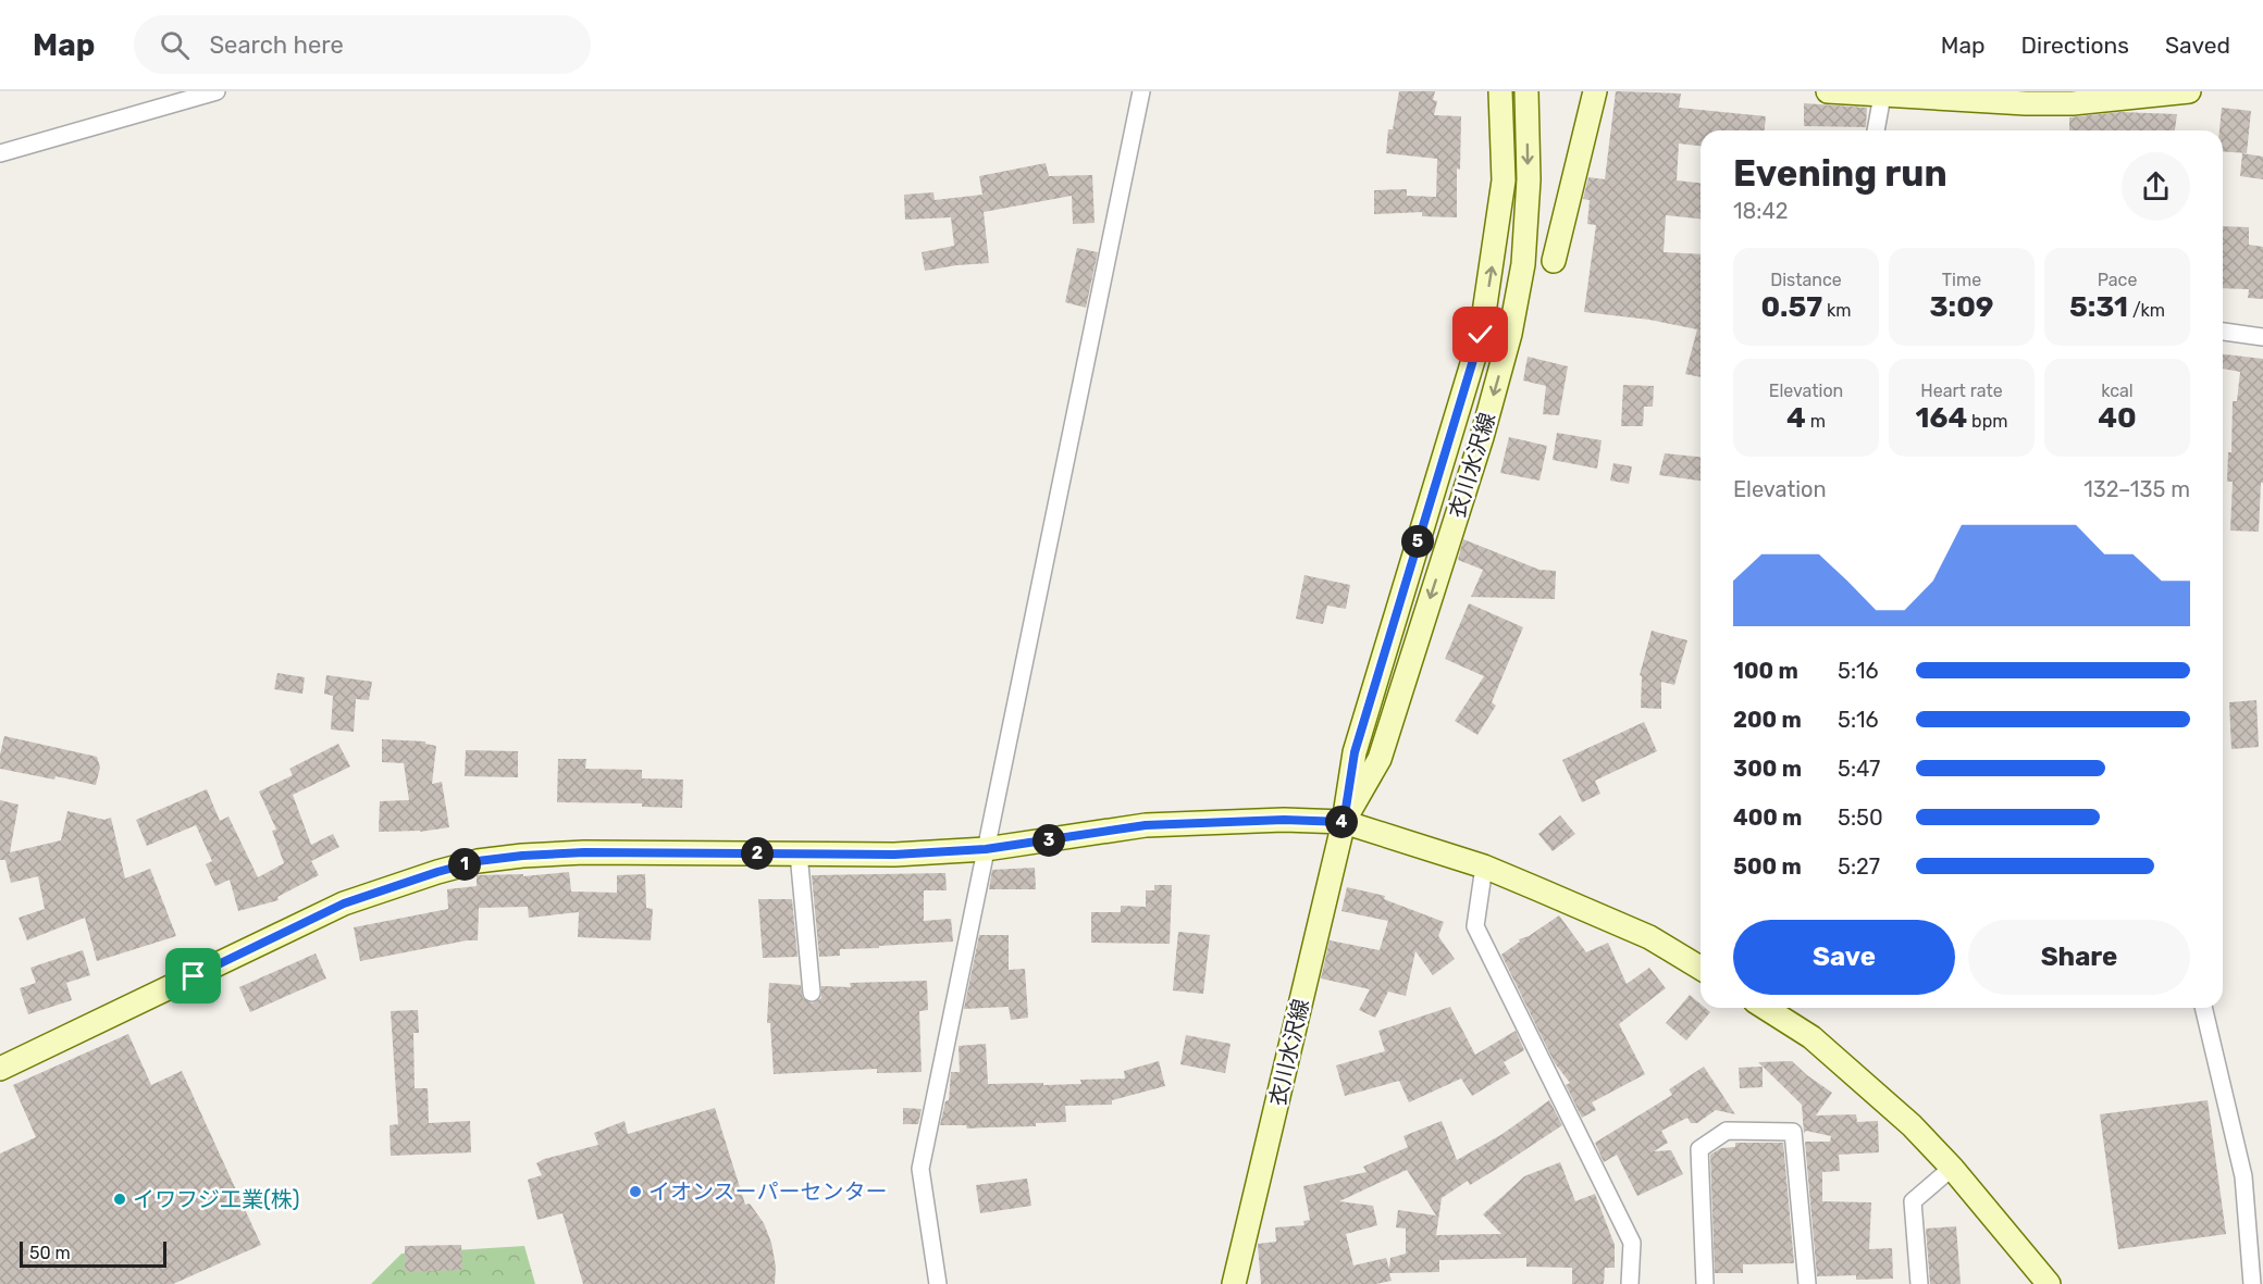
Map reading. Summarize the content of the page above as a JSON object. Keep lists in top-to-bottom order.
{
  "streets": {
    "street": ["衣川水沢線"]
  },
  "places": ["イオンスーパーセンター", "イワフジ工業(株)"],
  "scale_bar": "50 m",
  "page": {
    "header": "Map",
    "search": "Search here",
    "nav": ["Map", "Directions", "Saved"],
    "heading": ["Evening run", "18:42"],
    "stats": [
      ["Distance", "0.57 km"],
      ["Time", "3:09"],
      ["Pace", "5:31 /km"],
      ["Elevation", "4 m"],
      ["Heart rate", "164 bpm"],
      ["kcal", "40"]
    ],
    "chart": ["Elevation", "132–135 m"],
    "pins": [
      "5",
      "4",
      "3",
      "2",
      "1"
    ],
    "list": [
      {
        "name": "100 m",
        "note": "5:16"
      },
      {
        "name": "200 m",
        "note": "5:16"
      },
      {
        "name": "300 m",
        "note": "5:47"
      },
      {
        "name": "400 m",
        "note": "5:50"
      },
      {
        "name": "500 m",
        "note": "5:27"
      }
    ],
    "buttons": ["Save", "Share"],
    "scale": "50 m"
  }
}
